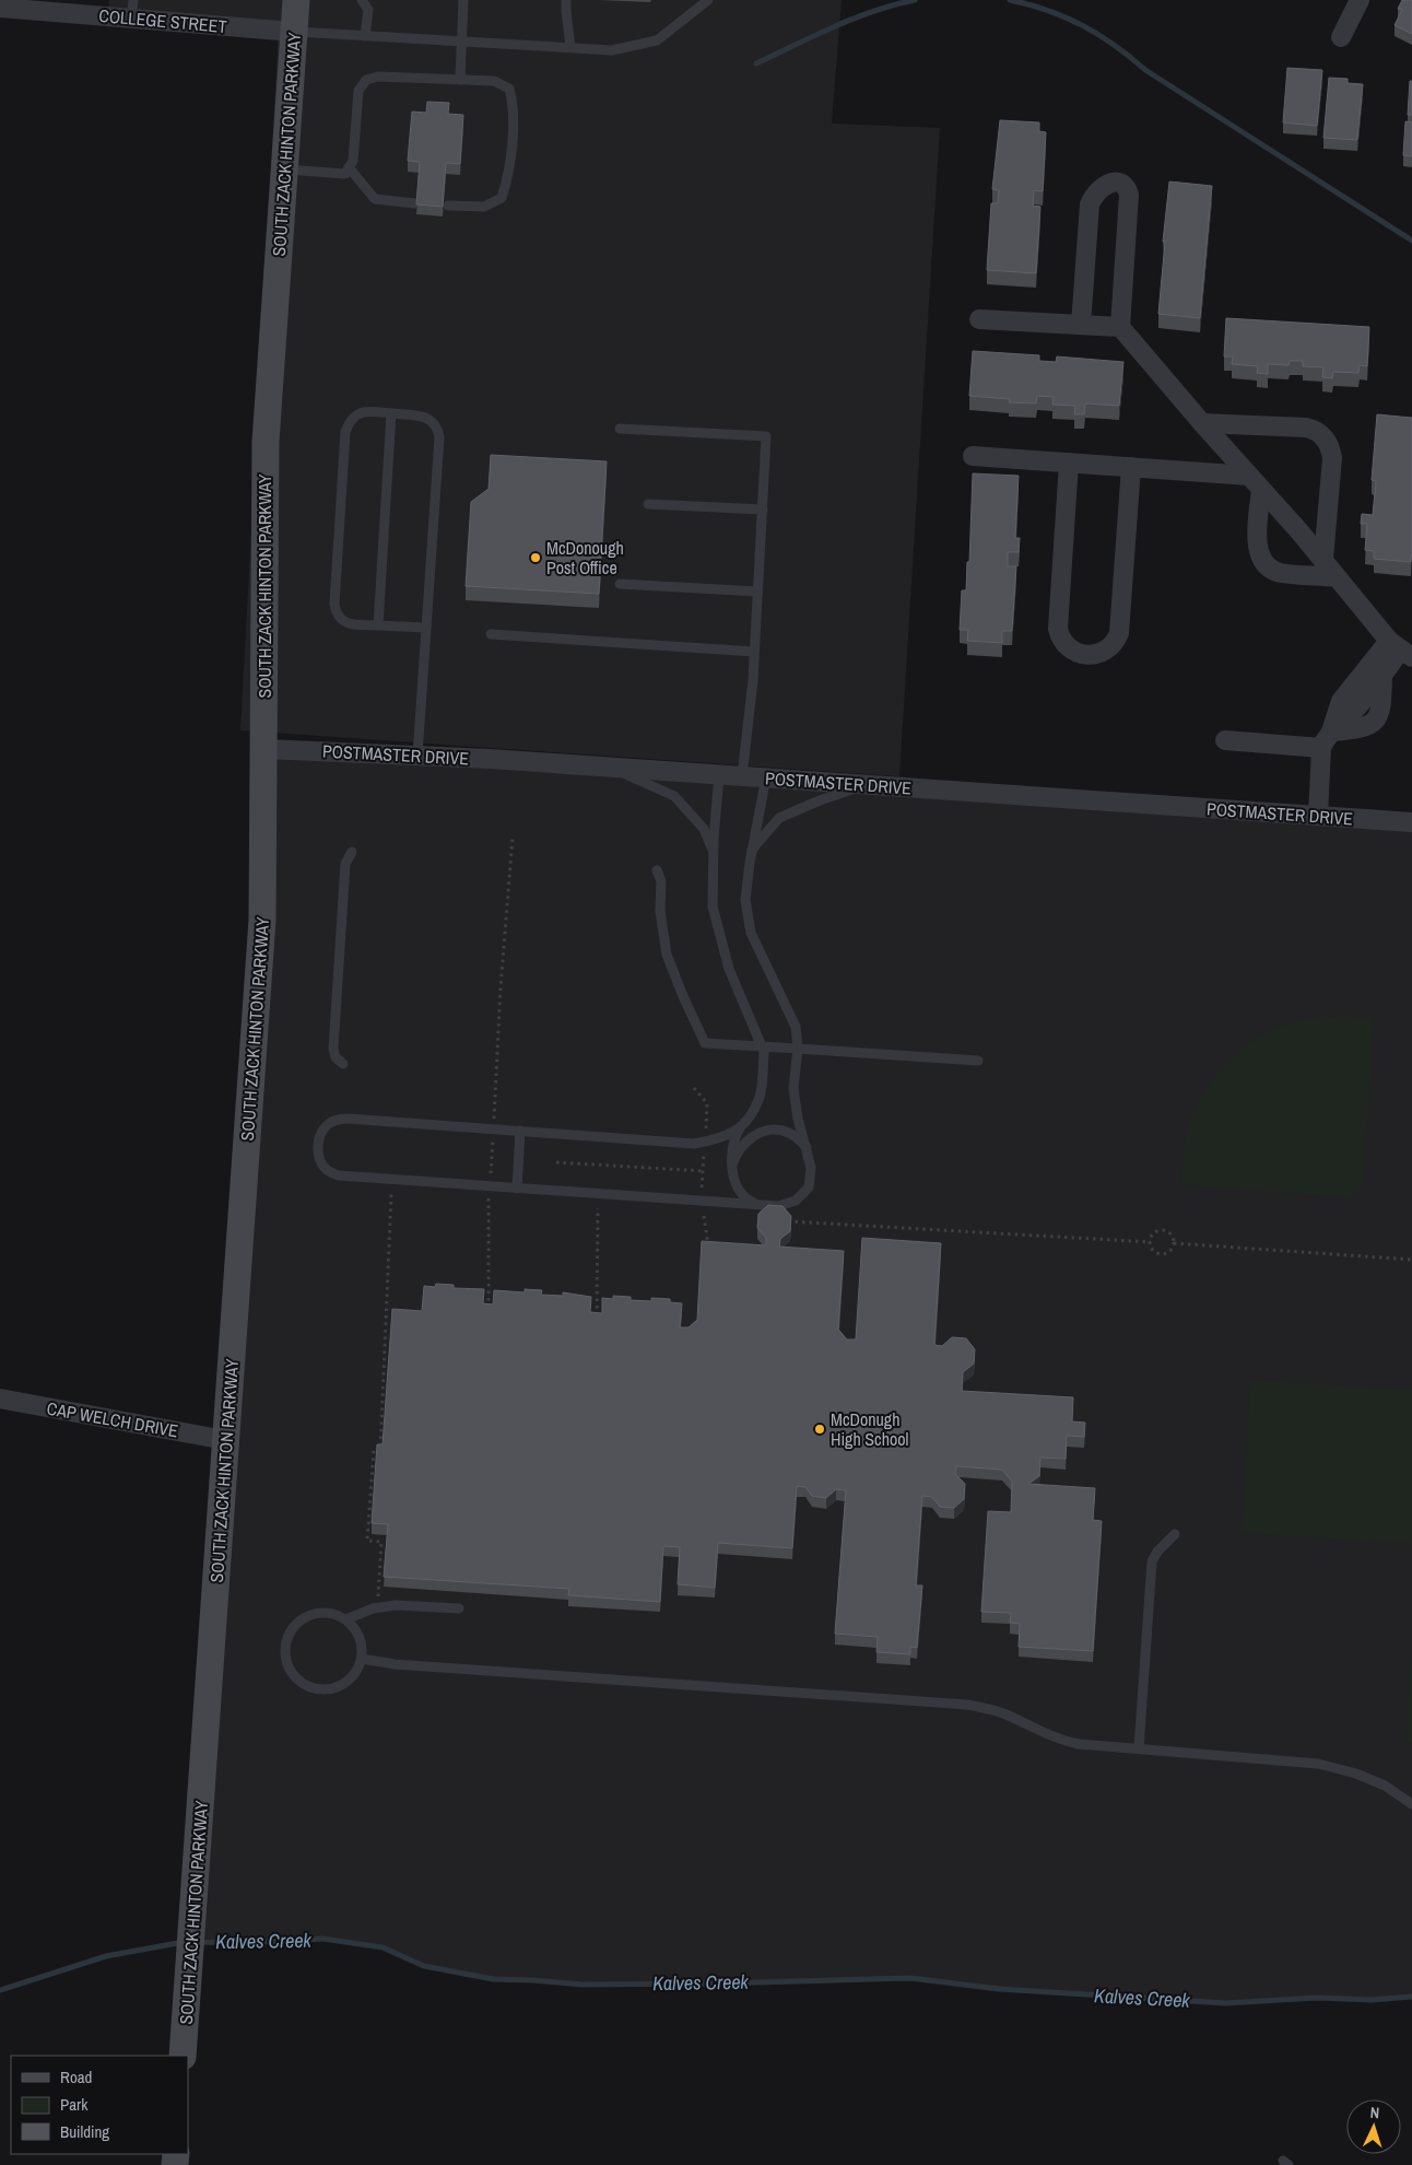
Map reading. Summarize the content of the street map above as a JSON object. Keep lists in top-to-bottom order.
{
  "streets": {
    "main road": ["SOUTH ZACK HINTON PARKWAY"],
    "street": ["COLLEGE STREET", "POSTMASTER DRIVE", "CAP WELCH DRIVE"]
  },
  "crossings": [
    ["COLLEGE STREET", "SOUTH ZACK HINTON PARKWAY"],
    ["SOUTH ZACK HINTON PARKWAY", "POSTMASTER DRIVE"],
    ["SOUTH ZACK HINTON PARKWAY", "CAP WELCH DRIVE"]
  ],
  "water": ["Kalves Creek"],
  "places": ["McDonough Post Office", "McDonugh High School"],
  "legend": ["Road", "Park", "Building"],
  "north": "top"
}
